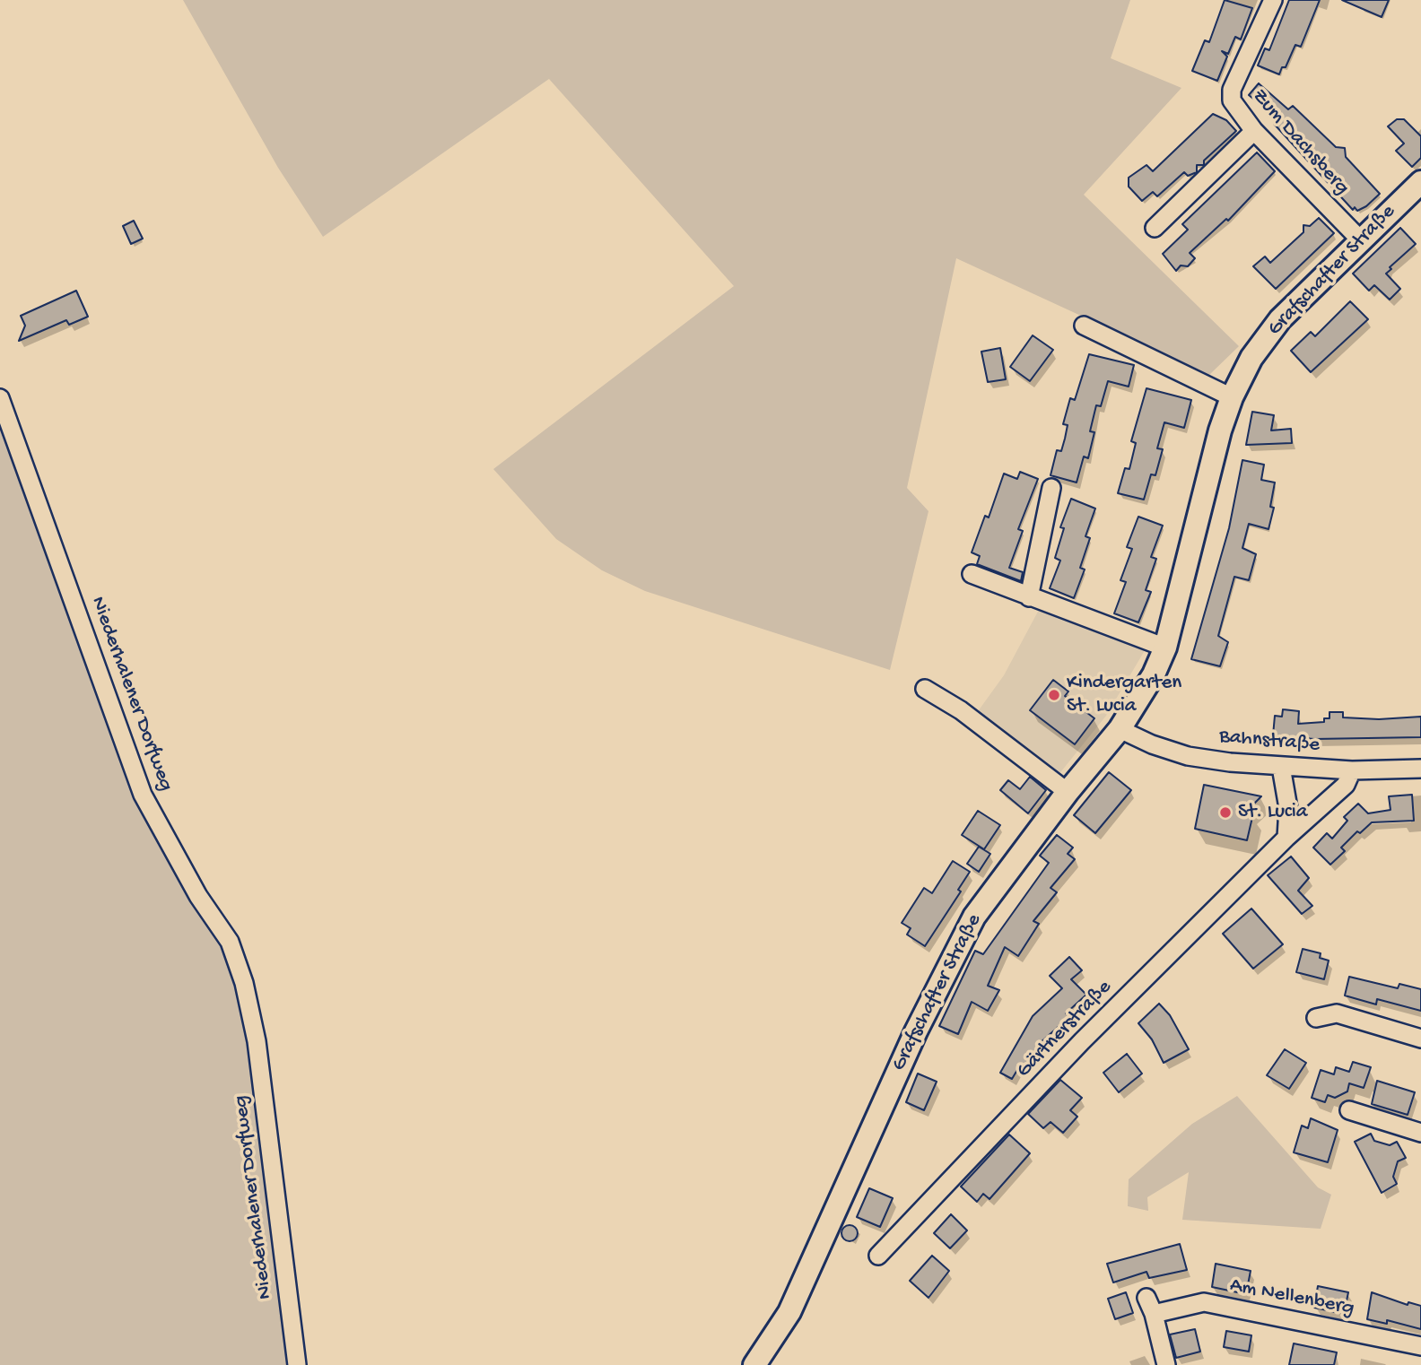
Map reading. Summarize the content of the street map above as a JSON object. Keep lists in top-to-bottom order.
{
  "streets": {
    "main road": ["Grafschafter Straße"],
    "street": [
      "Zum Dachsberg",
      "Niederhalener Dorfweg",
      "Bahnstraße",
      "Gärtnerstraße",
      "Am Nellenberg"
    ]
  },
  "crossings": [
    ["Zum Dachsberg", "Grafschafter Straße"],
    ["Grafschafter Straße", "Bahnstraße"],
    ["Bahnstraße", "Gärtnerstraße"]
  ],
  "places": ["Kindergarten St. Lucia", "St. Lucia"]
}
